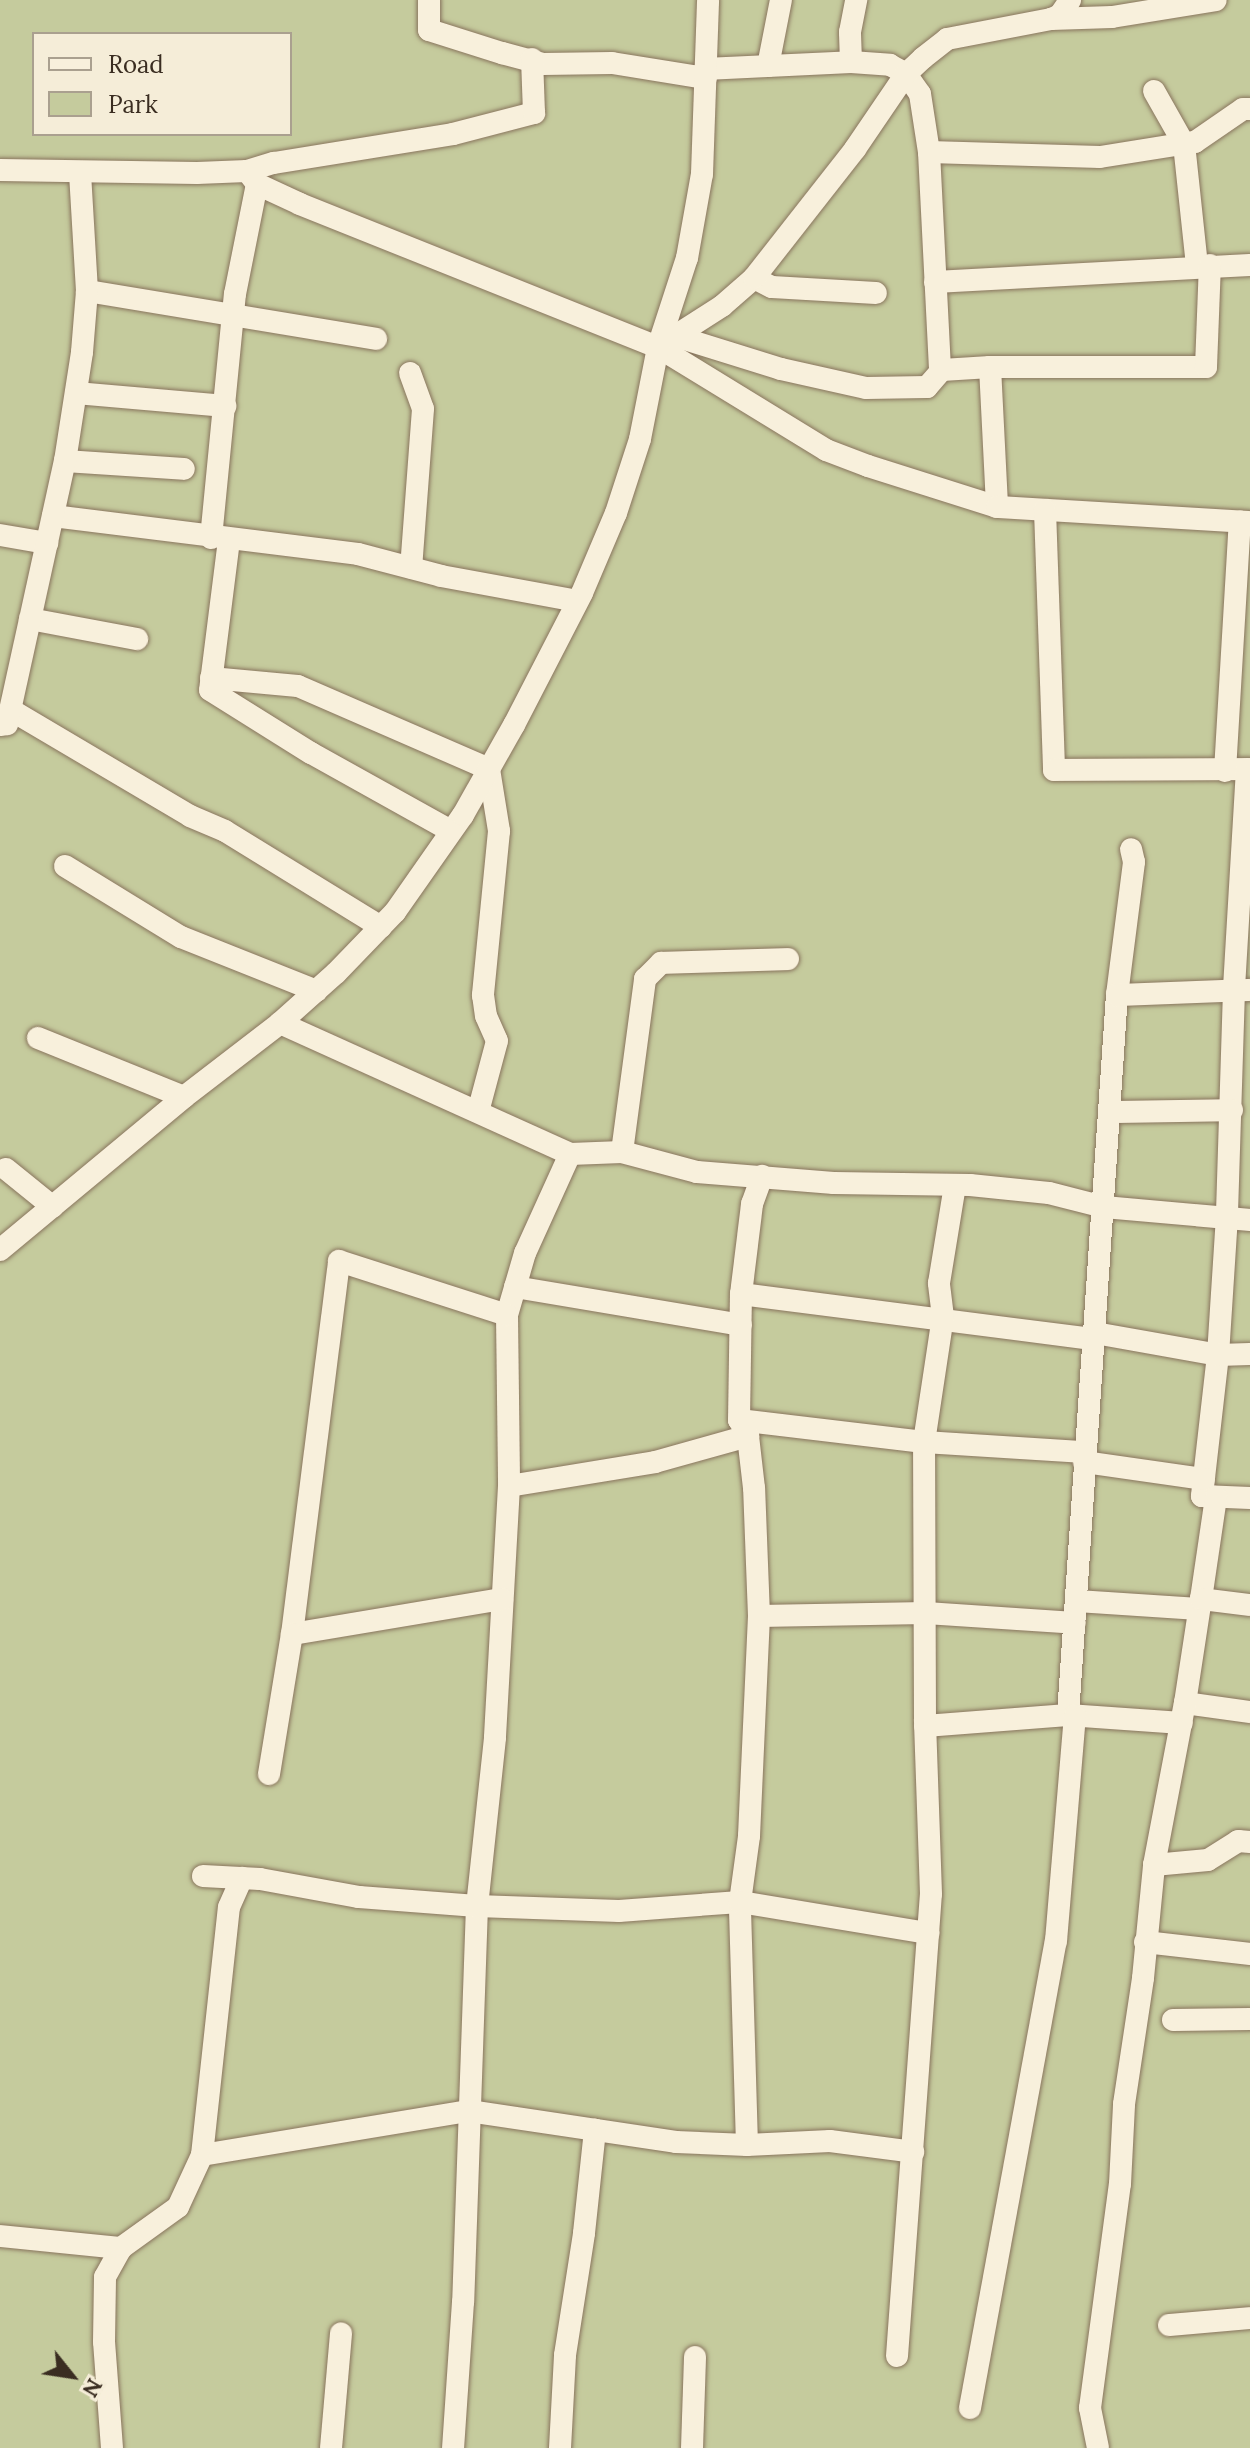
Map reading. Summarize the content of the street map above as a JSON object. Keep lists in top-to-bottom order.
{
  "legend": ["Road", "Park"],
  "north": "bottom right"
}
